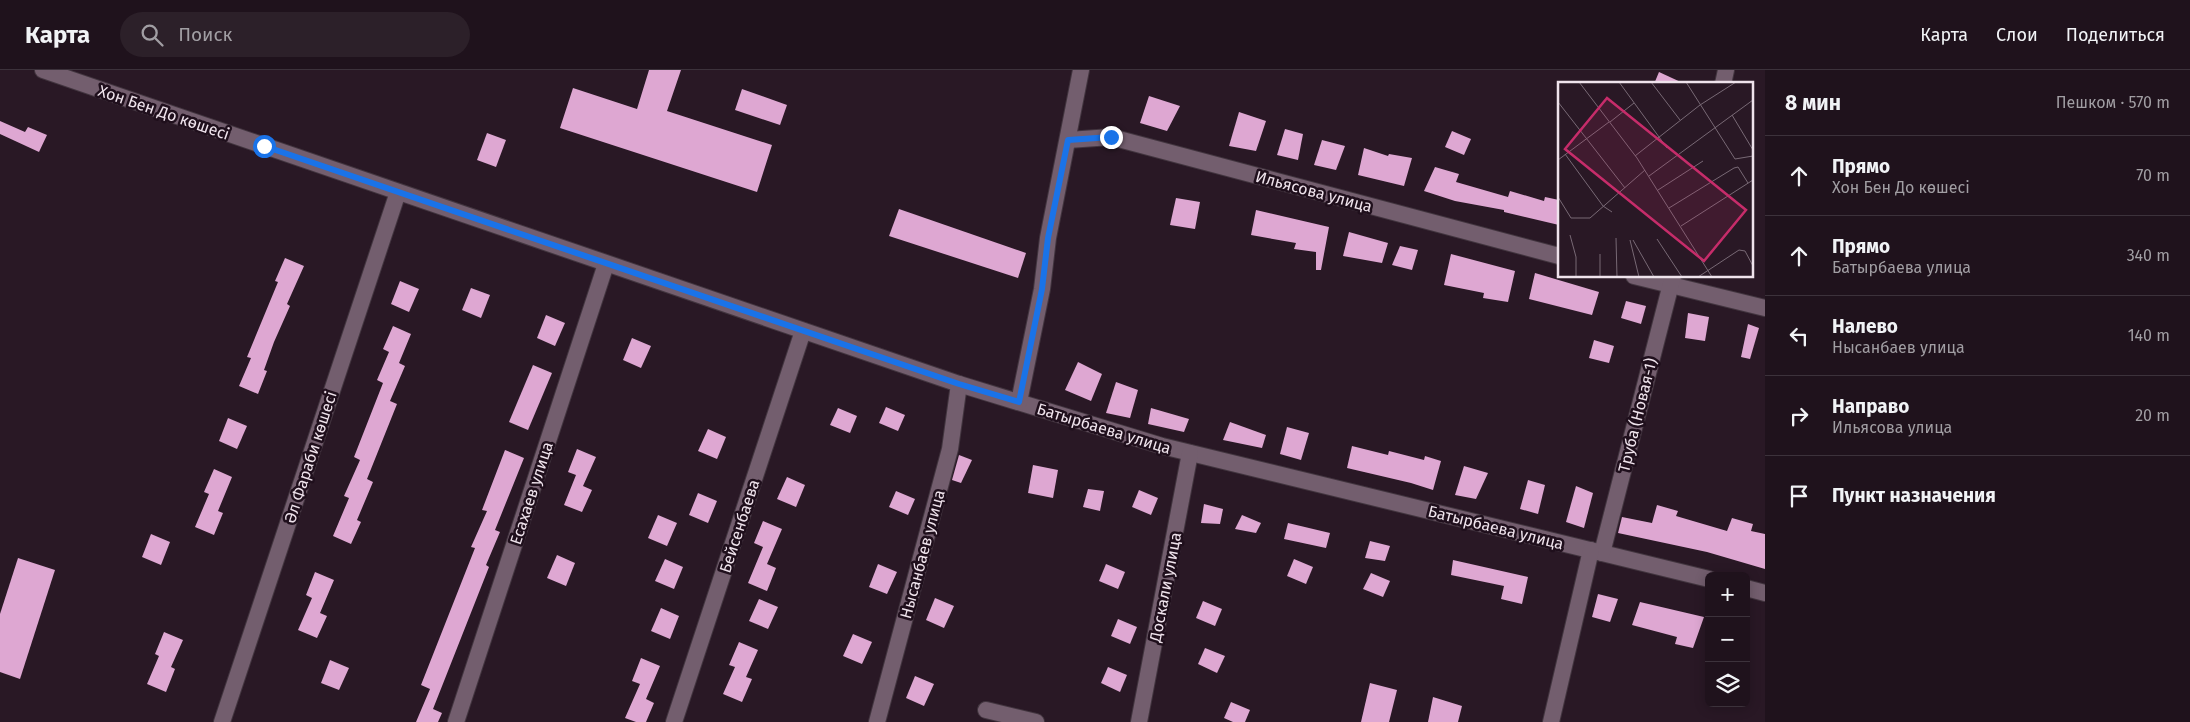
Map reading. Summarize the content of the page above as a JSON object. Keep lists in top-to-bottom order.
{
  "streets": {
    "street": [
      "Хон Бен До көшесі",
      "Ильясова улица",
      "Труба (Новая-1)",
      "Батырбаева улица",
      "Әл Фараби көшесі",
      "Есахаев улица",
      "Бейсенбаева",
      "Нысанбаев улица",
      "Доскали улица"
    ]
  },
  "crossings": [
    ["Хон Бен До көшесі", "Батырбаева улица"],
    ["Хон Бен До көшесі", "Әл Фараби көшесі"],
    ["Труба (Новая-1)", "Батырбаева улица"],
    ["Батырбаева улица", "Әл Фараби көшесі"],
    ["Батырбаева улица", "Есахаев улица"],
    ["Батырбаева улица", "Бейсенбаева"],
    ["Батырбаева улица", "Нысанбаев улица"],
    ["Батырбаева улица", "Доскали улица"]
  ],
  "page": {
    "header": "Карта",
    "search": "Поиск",
    "nav": ["Карта", "Слои", "Поделиться"],
    "heading": ["8 мин", "Пешком · 570 m"],
    "list": [
      ["Прямо", "Хон Бен До көшесі", "70 m"],
      ["Прямо", "Батырбаева улица", "340 m"],
      ["Налево", "Нысанбаев улица", "140 m"],
      ["Направо", "Ильясова улица", "20 m"],
      "Пункт назначения"
    ],
    "map_buttons": ["+", "−"]
  }
}
